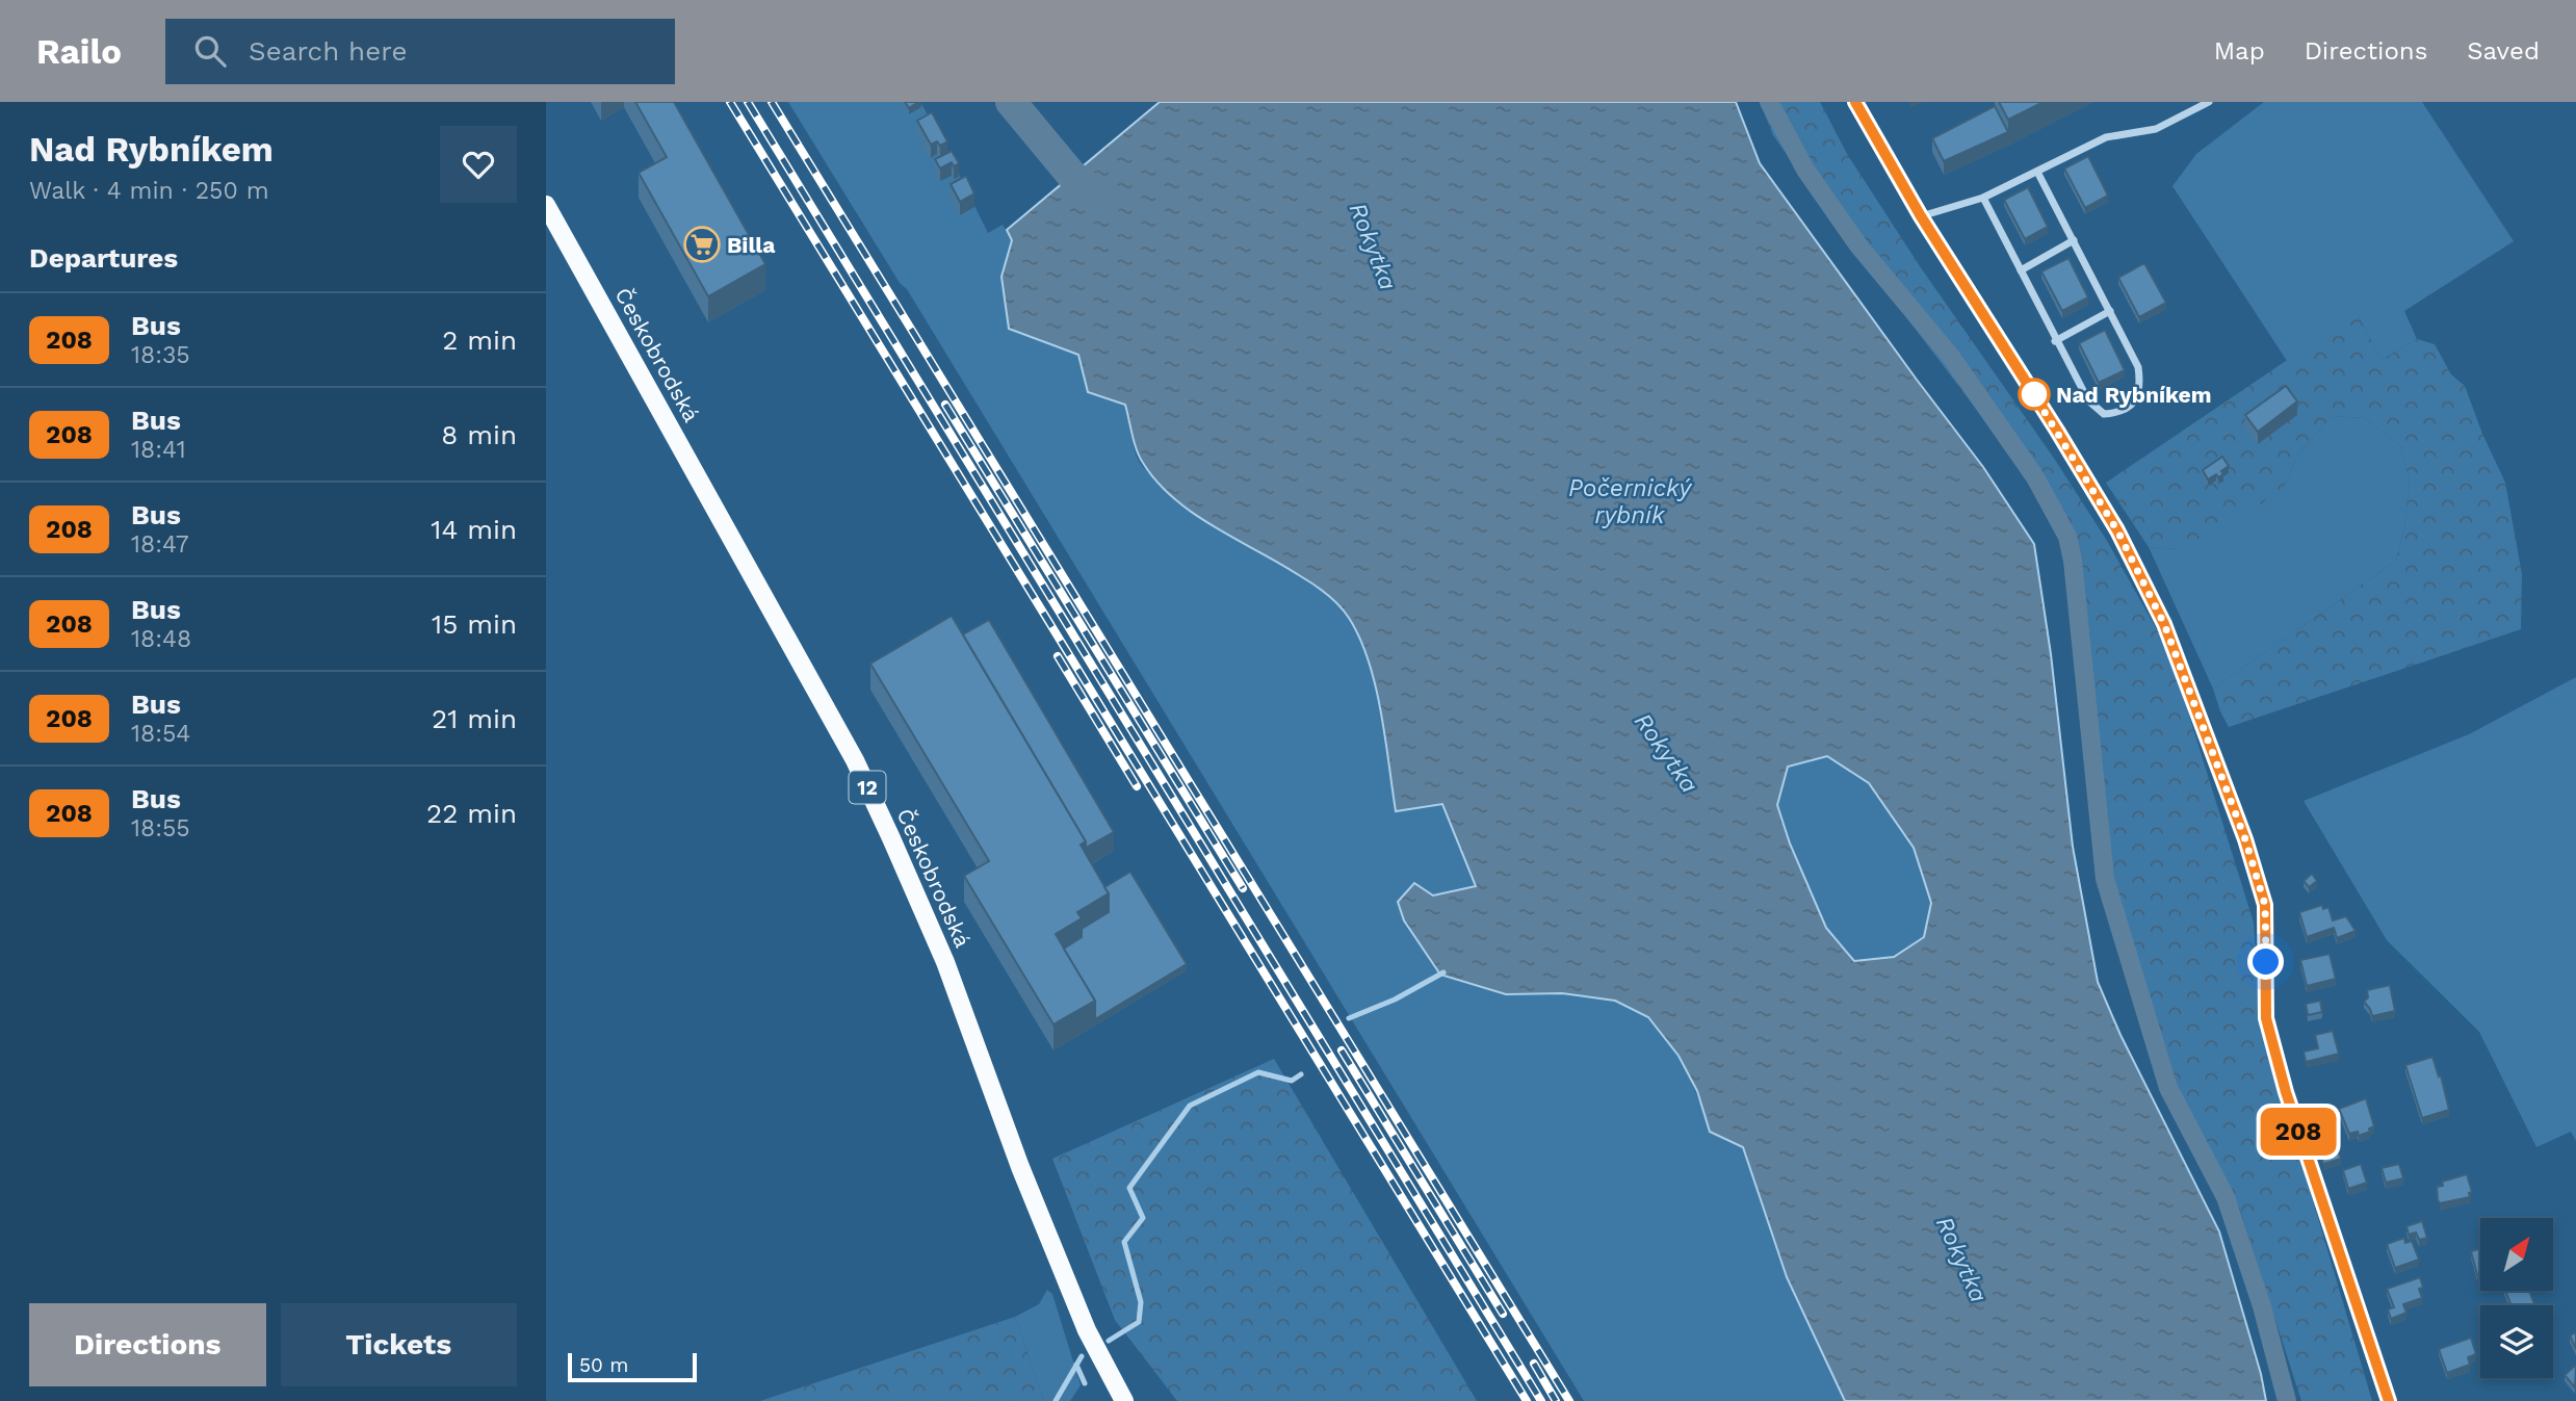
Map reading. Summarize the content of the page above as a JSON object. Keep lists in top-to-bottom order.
{
  "streets": {
    "main road": ["Českobrodská", "12"]
  },
  "water": ["Rokytka", "Počernický rybník"],
  "places": {
    "supermarket": ["Billa"],
    "other": ["Nad Rybníkem"]
  },
  "lines": ["bus line 208"],
  "scale_bar": "50 m",
  "north": "top right",
  "page": {
    "header": "Railo",
    "search": "Search here",
    "nav": ["Map", "Directions", "Saved"],
    "heading": [
      ["Nad Rybníkem", "Walk · 4 min · 250 m"],
      "Departures"
    ],
    "on_map": "208",
    "list": [
      {
        "mark": "208",
        "name": "Bus",
        "note": "18:35",
        "value": "2 min"
      },
      {
        "mark": "208",
        "name": "Bus",
        "note": "18:41",
        "value": "8 min"
      },
      {
        "mark": "208",
        "name": "Bus",
        "note": "18:47",
        "value": "14 min"
      },
      {
        "mark": "208",
        "name": "Bus",
        "note": "18:48",
        "value": "15 min"
      },
      {
        "mark": "208",
        "name": "Bus",
        "note": "18:54",
        "value": "21 min"
      },
      {
        "mark": "208",
        "name": "Bus",
        "note": "18:55",
        "value": "22 min"
      }
    ],
    "buttons": ["Directions", "Tickets"],
    "scale": "50 m"
  }
}
